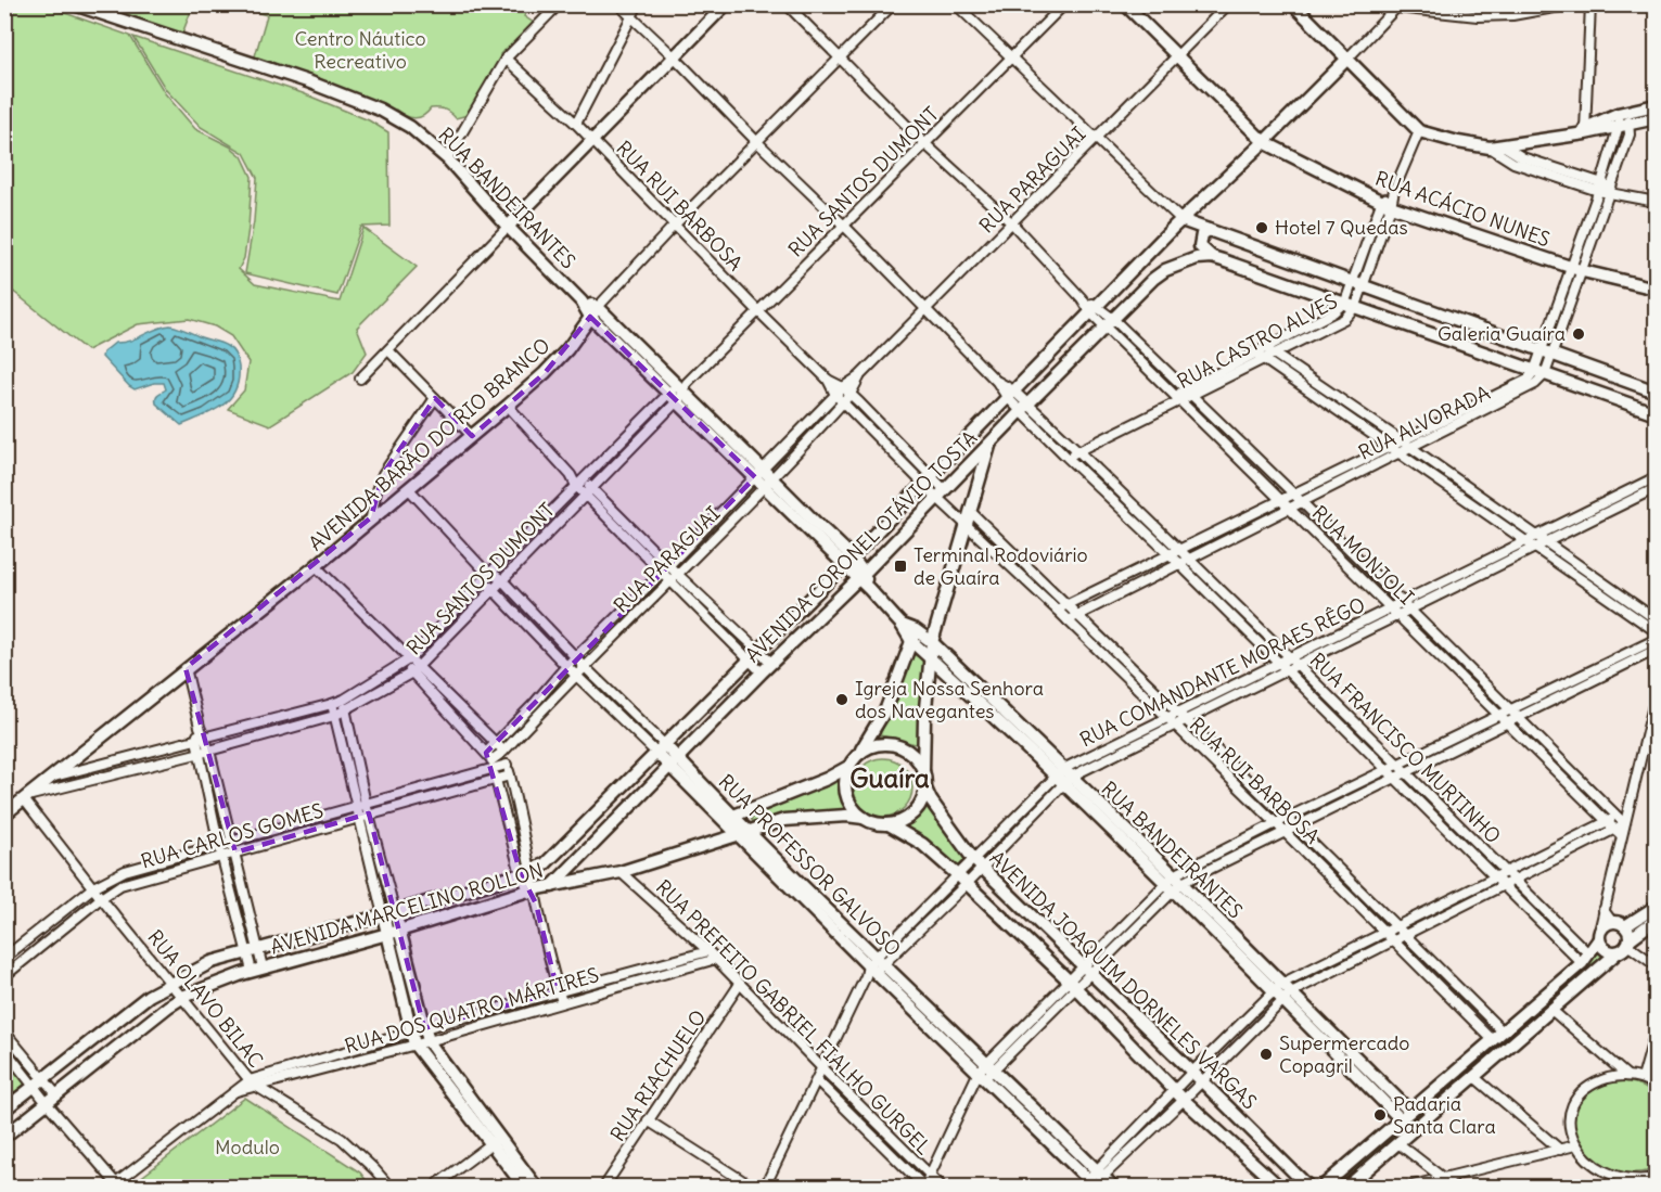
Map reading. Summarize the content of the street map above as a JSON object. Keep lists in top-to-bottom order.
{
  "streets": {
    "street": [
      "RUA PARAGUAI",
      "RUA SANTOS DUMONT",
      "RUA BANDEIRANTES",
      "RUA RUI BARBOSA",
      "RUA ACÁCIO NUNES",
      "RUA CASTRO ALVES",
      "RUA ALVORADA",
      "AVENIDA BARÃO DO RIO BRANCO",
      "AVENIDA CORONEL OTÁVIO TOSTA",
      "RUA MONJOLI",
      "RUA COMANDANTE MORAES RÊGO",
      "RUA FRANCISCO MURTINHO",
      "RUA CARLOS GOMES",
      "RUA PROFESSOR GALVOSO",
      "AVENIDA MARCELINO ROLLON",
      "AVENIDA JOAQUIM DORNELES VARGAS",
      "RUA OLAVO BILAC",
      "RUA DOS QUATRO MÁRTIRES",
      "RUA PREFEITO GABRIEL FIALHO GURGEL",
      "RUA RIACHUELO"
    ]
  },
  "crossings": [
    ["RUA PARAGUAI", "RUA BANDEIRANTES"],
    ["RUA PARAGUAI", "RUA RUI BARBOSA"],
    ["RUA PARAGUAI", "RUA ACÁCIO NUNES"],
    ["RUA PARAGUAI", "RUA MONJOLI"],
    ["RUA PARAGUAI", "RUA FRANCISCO MURTINHO"],
    ["RUA PARAGUAI", "RUA CARLOS GOMES"],
    ["RUA PARAGUAI", "RUA PROFESSOR GALVOSO"],
    ["RUA SANTOS DUMONT", "RUA BANDEIRANTES"],
    ["RUA SANTOS DUMONT", "RUA RUI BARBOSA"],
    ["RUA SANTOS DUMONT", "AVENIDA BARÃO DO RIO BRANCO"],
    ["RUA SANTOS DUMONT", "RUA MONJOLI"],
    ["RUA SANTOS DUMONT", "RUA FRANCISCO MURTINHO"],
    ["RUA SANTOS DUMONT", "RUA PROFESSOR GALVOSO"],
    ["RUA SANTOS DUMONT", "RUA OLAVO BILAC"],
    ["RUA BANDEIRANTES", "AVENIDA BARÃO DO RIO BRANCO"],
    ["RUA BANDEIRANTES", "AVENIDA CORONEL OTÁVIO TOSTA"],
    ["RUA BANDEIRANTES", "RUA COMANDANTE MORAES RÊGO"],
    ["RUA RUI BARBOSA", "RUA ALVORADA"],
    ["RUA RUI BARBOSA", "AVENIDA BARÃO DO RIO BRANCO"],
    ["RUA RUI BARBOSA", "AVENIDA CORONEL OTÁVIO TOSTA"],
    ["RUA RUI BARBOSA", "RUA COMANDANTE MORAES RÊGO"],
    ["RUA ACÁCIO NUNES", "RUA CASTRO ALVES"],
    ["RUA ACÁCIO NUNES", "AVENIDA CORONEL OTÁVIO TOSTA"],
    ["RUA CASTRO ALVES", "RUA MONJOLI"],
    ["RUA CASTRO ALVES", "RUA FRANCISCO MURTINHO"],
    ["RUA ALVORADA", "RUA MONJOLI"],
    ["RUA ALVORADA", "RUA FRANCISCO MURTINHO"],
    ["AVENIDA BARÃO DO RIO BRANCO", "RUA MONJOLI"],
    ["AVENIDA BARÃO DO RIO BRANCO", "RUA FRANCISCO MURTINHO"],
    ["AVENIDA BARÃO DO RIO BRANCO", "RUA PROFESSOR GALVOSO"],
    ["AVENIDA BARÃO DO RIO BRANCO", "RUA OLAVO BILAC"],
    ["AVENIDA CORONEL OTÁVIO TOSTA", "RUA MONJOLI"],
    ["AVENIDA CORONEL OTÁVIO TOSTA", "RUA FRANCISCO MURTINHO"],
    ["AVENIDA CORONEL OTÁVIO TOSTA", "RUA PROFESSOR GALVOSO"],
    ["AVENIDA CORONEL OTÁVIO TOSTA", "AVENIDA MARCELINO ROLLON"],
    ["RUA MONJOLI", "RUA COMANDANTE MORAES RÊGO"],
    ["RUA COMANDANTE MORAES RÊGO", "RUA FRANCISCO MURTINHO"],
    ["RUA COMANDANTE MORAES RÊGO", "RUA PROFESSOR GALVOSO"],
    ["RUA COMANDANTE MORAES RÊGO", "AVENIDA JOAQUIM DORNELES VARGAS"],
    ["RUA COMANDANTE MORAES RÊGO", "RUA PREFEITO GABRIEL FIALHO GURGEL"],
    ["RUA CARLOS GOMES", "RUA OLAVO BILAC"],
    ["RUA PROFESSOR GALVOSO", "AVENIDA MARCELINO ROLLON"],
    ["AVENIDA MARCELINO ROLLON", "AVENIDA JOAQUIM DORNELES VARGAS"],
    ["AVENIDA MARCELINO ROLLON", "RUA OLAVO BILAC"],
    ["AVENIDA MARCELINO ROLLON", "RUA PREFEITO GABRIEL FIALHO GURGEL"],
    ["RUA OLAVO BILAC", "RUA DOS QUATRO MÁRTIRES"],
    ["RUA DOS QUATRO MÁRTIRES", "RUA PREFEITO GABRIEL FIALHO GURGEL"],
    ["RUA PREFEITO GABRIEL FIALHO GURGEL", "RUA RIACHUELO"]
  ],
  "districts": ["Guaíra"],
  "parks": ["Centro Náutico Recreativo", "Modulo"],
  "places": {
    "other": [
      "Hotel 7 Quedas",
      "Galeria Guaíra",
      "Igreja Nossa Senhora dos Navegantes",
      "Supermercado Copagril",
      "Padaria Santa Clara"
    ],
    "transit": ["Terminal Rodoviário de Guaíra"]
  }
}
